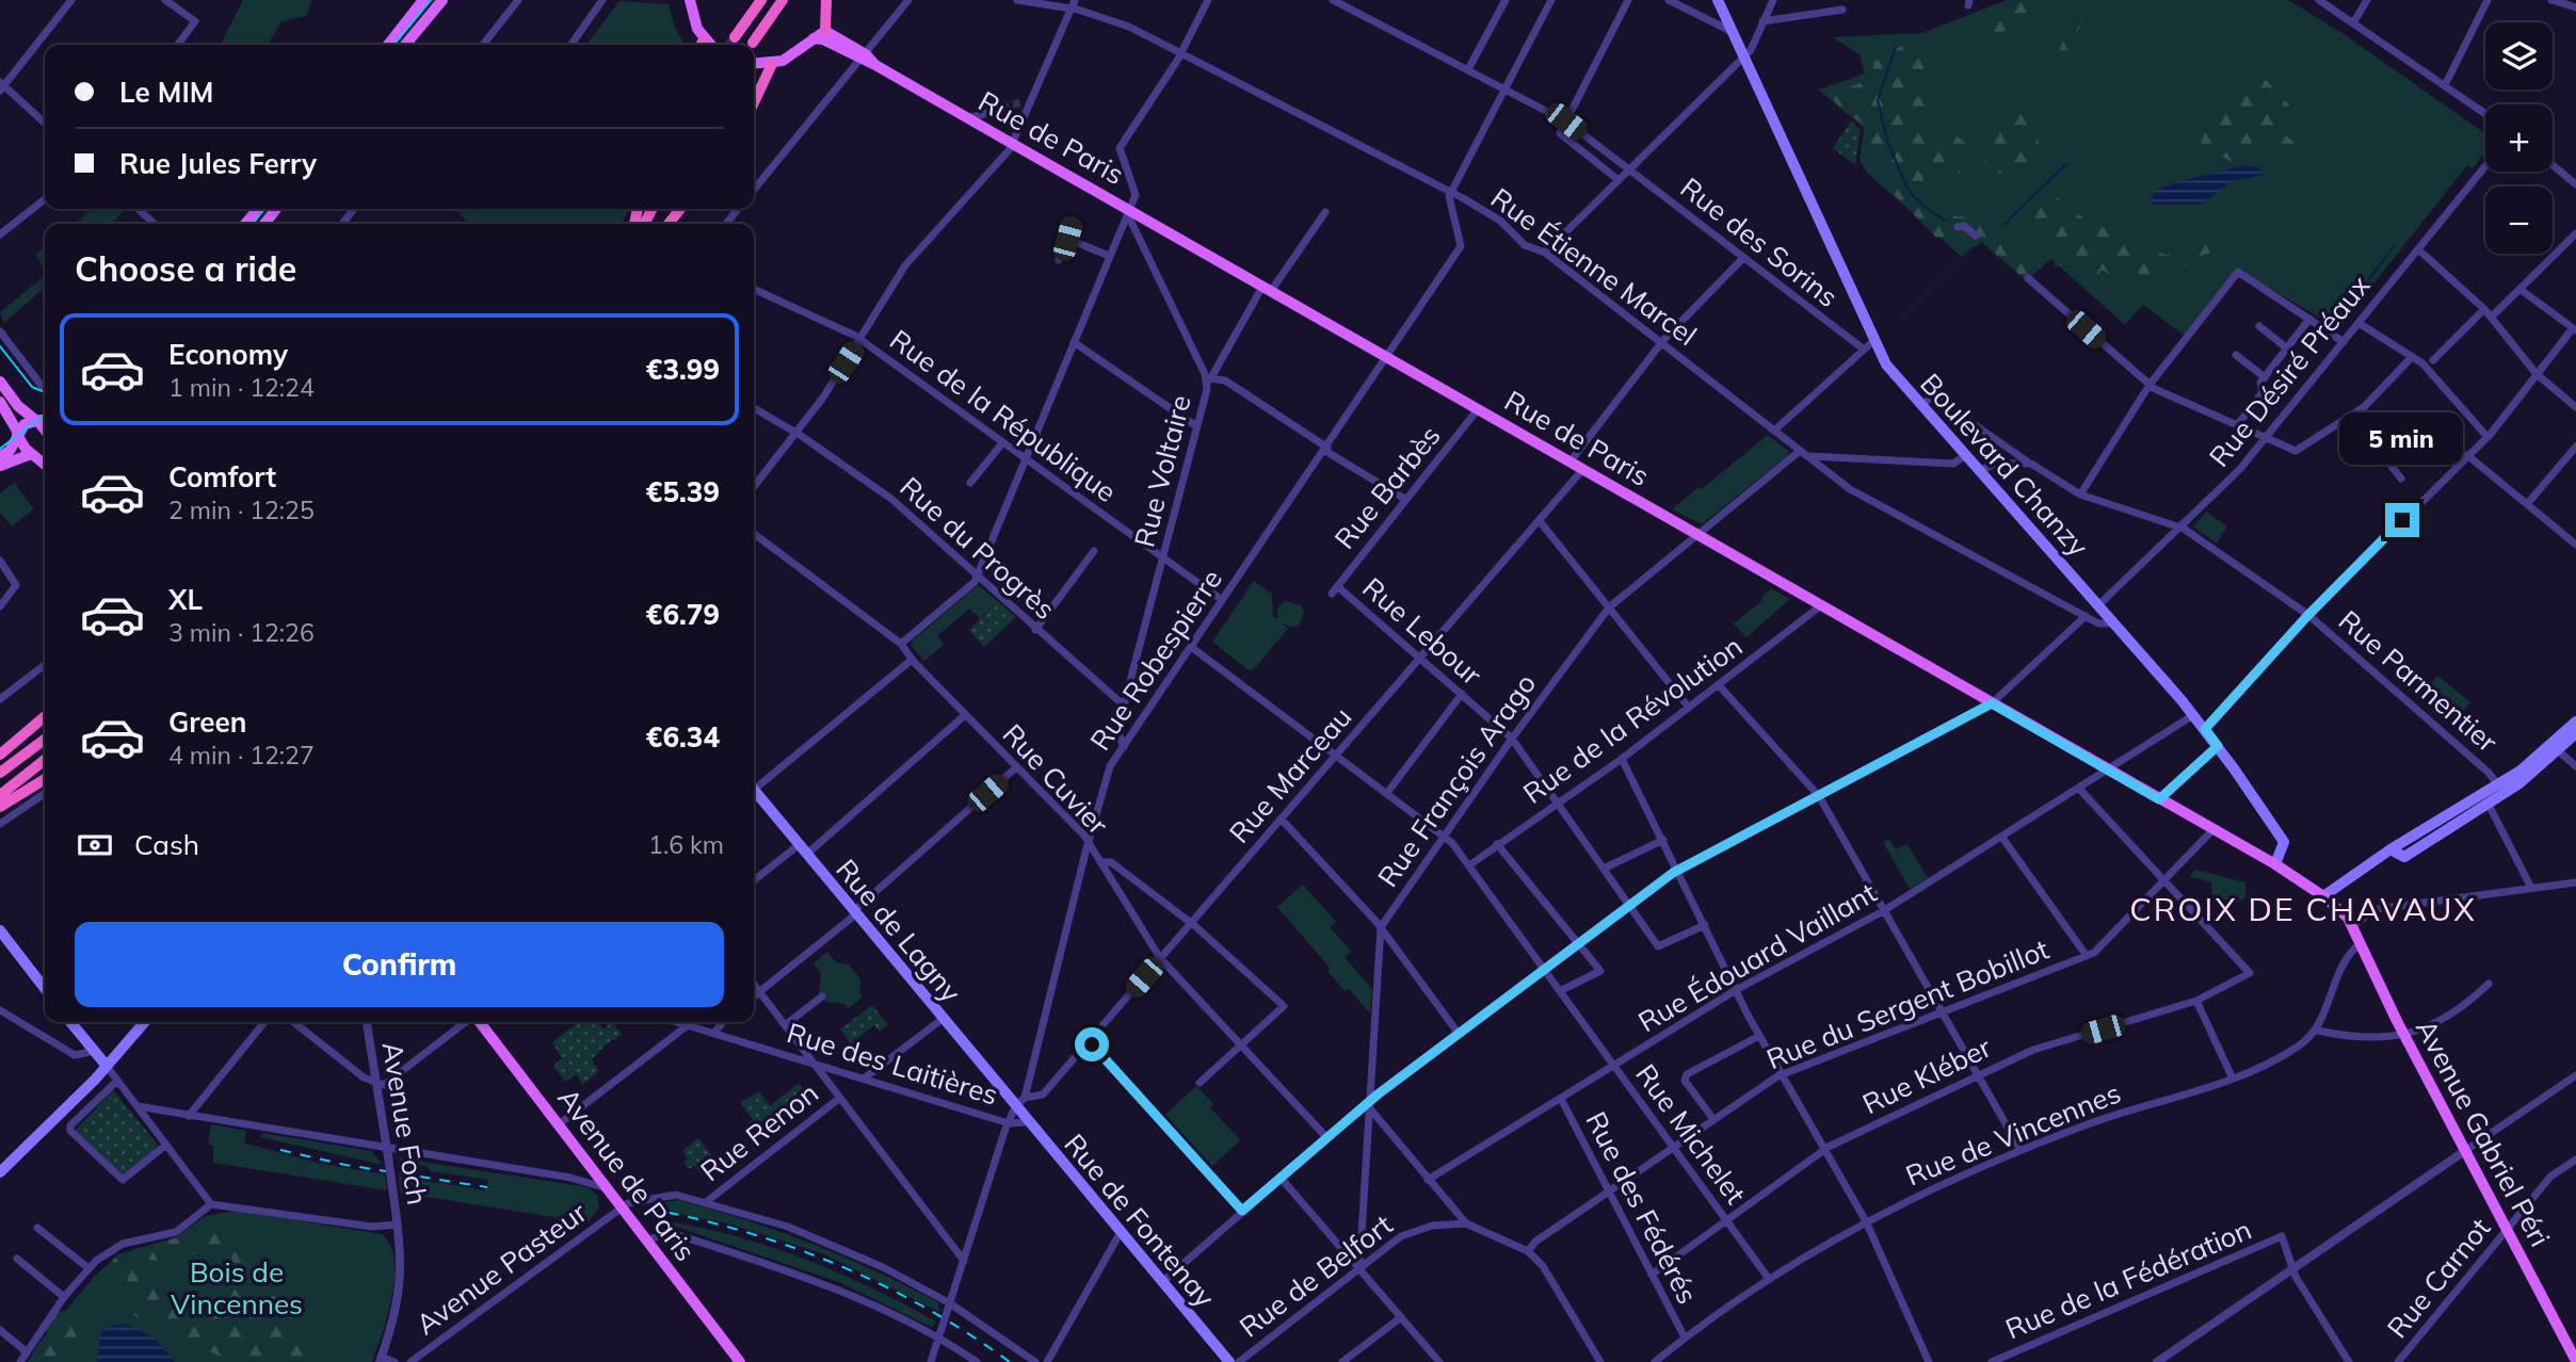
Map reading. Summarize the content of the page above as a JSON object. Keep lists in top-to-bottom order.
{
  "streets": {
    "main road": [
      "Rue de Paris",
      "Boulevard Chanzy",
      "Rue de Lagny",
      "Avenue Gabriel Péri",
      "Avenue de Paris",
      "Rue de Fontenay"
    ],
    "street": [
      "Rue des Sorins",
      "Rue Étienne Marcel",
      "Rue Désiré Préaux",
      "Rue de la République",
      "Rue Voltaire",
      "Rue Barbès",
      "Rue du Progrès",
      "Rue Lebour",
      "Rue Robespierre",
      "Rue Parmentier",
      "Rue de la Révolution",
      "Rue Marceau",
      "Rue Cuvier",
      "Rue François Arago",
      "Rue Édouard Vaillant",
      "Rue du Sergent Bobillot",
      "Rue des Laitières",
      "Rue Kléber",
      "Avenue Foch",
      "Rue Renon",
      "Rue Michelet",
      "Rue de Vincennes",
      "Rue des Fédérés",
      "Avenue Pasteur",
      "Rue de Belfort",
      "Rue Carnot",
      "Rue de la Fédération"
    ]
  },
  "crossings": [
    ["Rue de Paris", "Boulevard Chanzy"],
    ["Rue de Paris", "Rue Voltaire"],
    ["Rue de Paris", "Rue Barbès"],
    ["Rue de Paris", "Rue Robespierre"],
    ["Rue de Paris", "Rue de la Révolution"],
    ["Rue de Paris", "Rue Marceau"],
    ["Rue de Paris", "Rue François Arago"],
    ["Rue de Paris", "Rue Édouard Vaillant"],
    ["Rue de Paris", "Rue du Sergent Bobillot"],
    ["Rue de Paris", "Avenue Gabriel Péri"],
    ["Rue Étienne Marcel", "Boulevard Chanzy"],
    ["Rue Étienne Marcel", "Rue Robespierre"],
    ["Rue Étienne Marcel", "Rue François Arago"],
    ["Rue Désiré Préaux", "Boulevard Chanzy"],
    ["Rue Désiré Préaux", "Rue Parmentier"],
    ["Rue de la République", "Rue Voltaire"],
    ["Rue de la République", "Rue Robespierre"],
    ["Boulevard Chanzy", "Rue Édouard Vaillant"],
    ["Rue Voltaire", "Rue du Progrès"],
    ["Rue Voltaire", "Rue Robespierre"],
    ["Rue Barbès", "Rue Lebour"],
    ["Rue Lebour", "Rue de la Révolution"],
    ["Rue Lebour", "Rue Marceau"],
    ["Rue Lebour", "Rue François Arago"],
    ["Rue Robespierre", "Rue Marceau"],
    ["Rue Robespierre", "Rue Cuvier"],
    ["Rue Robespierre", "Rue Michelet"],
    ["Rue de la Révolution", "Rue Michelet"],
    ["Rue Marceau", "Rue Cuvier"],
    ["Rue Marceau", "Rue Michelet"],
    ["Rue François Arago", "Rue Michelet"],
    ["Rue François Arago", "Rue de Belfort"],
    ["Rue de Lagny", "Rue de Fontenay"],
    ["Rue Édouard Vaillant", "Rue Michelet"],
    ["Rue Édouard Vaillant", "Rue des Fédérés"],
    ["Rue du Sergent Bobillot", "Rue Kléber"],
    ["Rue du Sergent Bobillot", "Rue Michelet"],
    ["Rue du Sergent Bobillot", "Rue des Fédérés"],
    ["Rue des Laitières", "Rue de Fontenay"],
    ["Rue Kléber", "Rue Michelet"],
    ["Rue Kléber", "Rue des Fédérés"],
    ["Avenue Foch", "Avenue Pasteur"],
    ["Rue Renon", "Avenue Pasteur"],
    ["Avenue Gabriel Péri", "Rue Carnot"],
    ["Rue Michelet", "Rue de Vincennes"],
    ["Rue de Vincennes", "Rue des Fédérés"],
    ["Avenue de Paris", "Avenue Pasteur"]
  ],
  "districts": ["CROIX DE CHAVAUX"],
  "parks": ["Bois de Vincennes"],
  "page": {
    "map_buttons": ["+", "−"],
    "banner": ["Le MIM", "Rue Jules Ferry"],
    "heading": "Choose a ride",
    "list": [
      {
        "name": "Economy",
        "note": "1 min · 12:24",
        "value": "€3.99"
      },
      {
        "name": "Comfort",
        "note": "2 min · 12:25",
        "value": "€5.39"
      },
      {
        "name": "XL",
        "note": "3 min · 12:26",
        "value": "€6.79"
      },
      {
        "name": "Green",
        "note": "4 min · 12:27",
        "value": "€6.34"
      }
    ],
    "bubble": "5 min",
    "pay": ["Cash", "1.6 km"],
    "buttons": "Confirm"
  }
}
